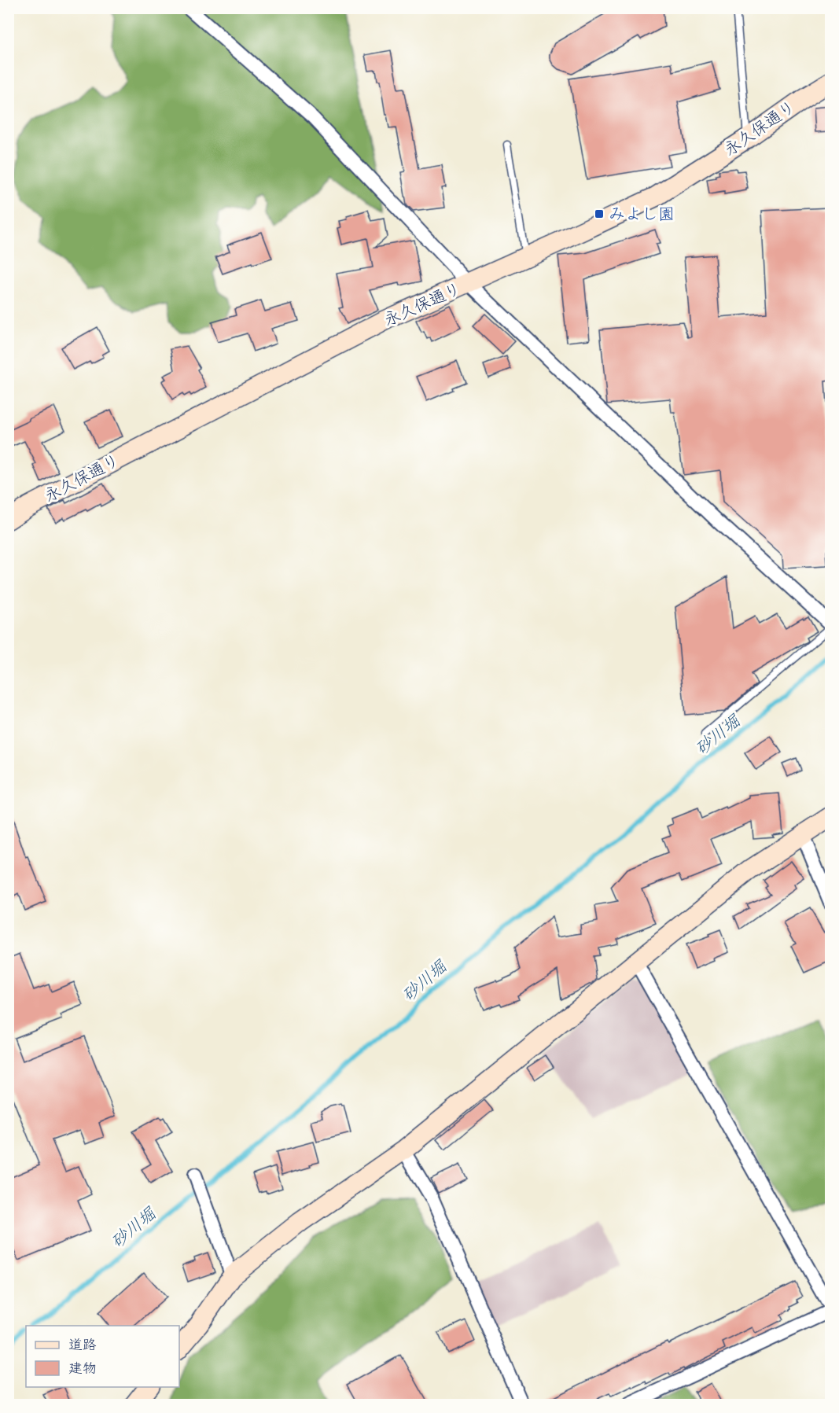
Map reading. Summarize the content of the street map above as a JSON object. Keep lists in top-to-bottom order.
{
  "streets": {
    "street": ["永久保通り"]
  },
  "water": ["砂川堀"],
  "places": {
    "transit": ["みよし園"]
  },
  "legend": ["道路", "建物"]
}
